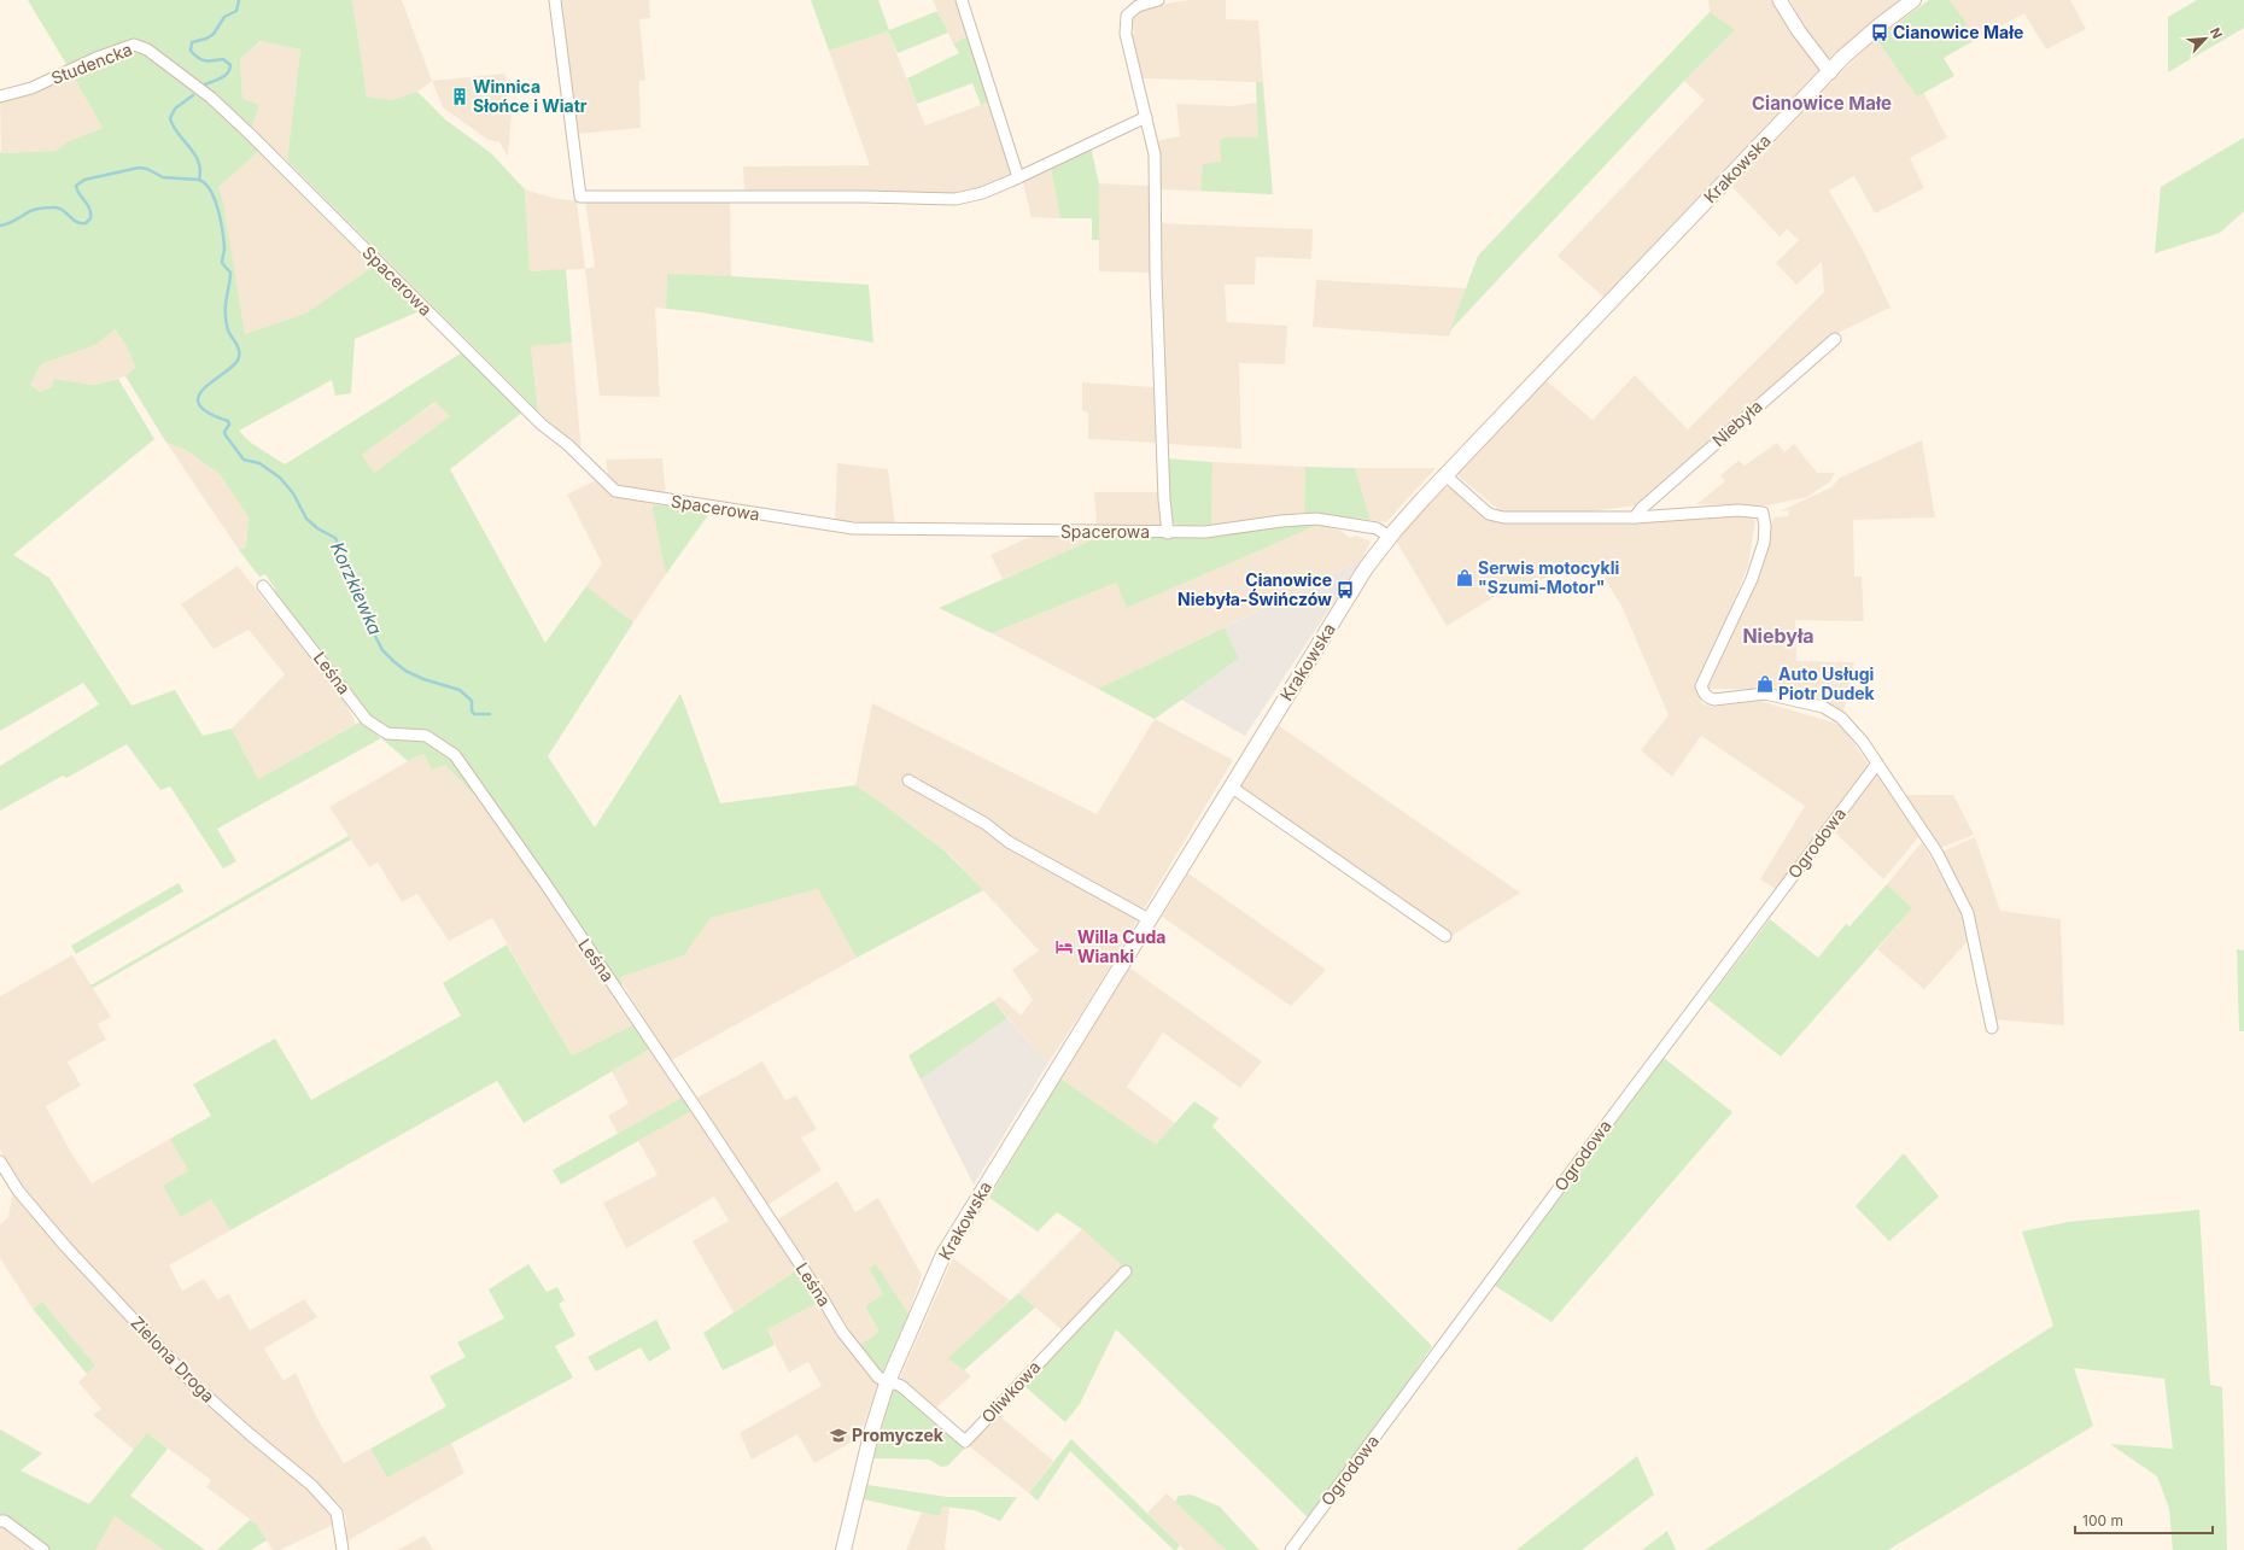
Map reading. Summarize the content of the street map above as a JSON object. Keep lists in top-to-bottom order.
{
  "streets": {
    "main road": ["Krakowska"],
    "street": [
      "Studencka",
      "Spacerowa",
      "Niebyła",
      "Leśna",
      "Ogrodowa",
      "Zielona Droga",
      "Oliwkowa"
    ]
  },
  "crossings": [
    ["Studencka", "Spacerowa"],
    ["Krakowska", "Spacerowa"],
    ["Krakowska", "Leśna"],
    ["Krakowska", "Oliwkowa"],
    ["Leśna", "Oliwkowa"]
  ],
  "districts": ["Cianowice Małe", "Niebyła"],
  "water": ["Korzkiewka"],
  "places": {
    "bus stop": ["Cianowice Małe", "Cianowice Niebyła-Świńczów"],
    "building": ["Winnica Słońce i Wiatr"],
    "shop": ["Serwis motocykli \"Szumi-Motor\"", "Auto Usługi Piotr Dudek"],
    "hotel": ["Willa Cuda Wianki"],
    "school or university": ["Promyczek"]
  },
  "scale_bar": "100 m",
  "north": "top right"
}
